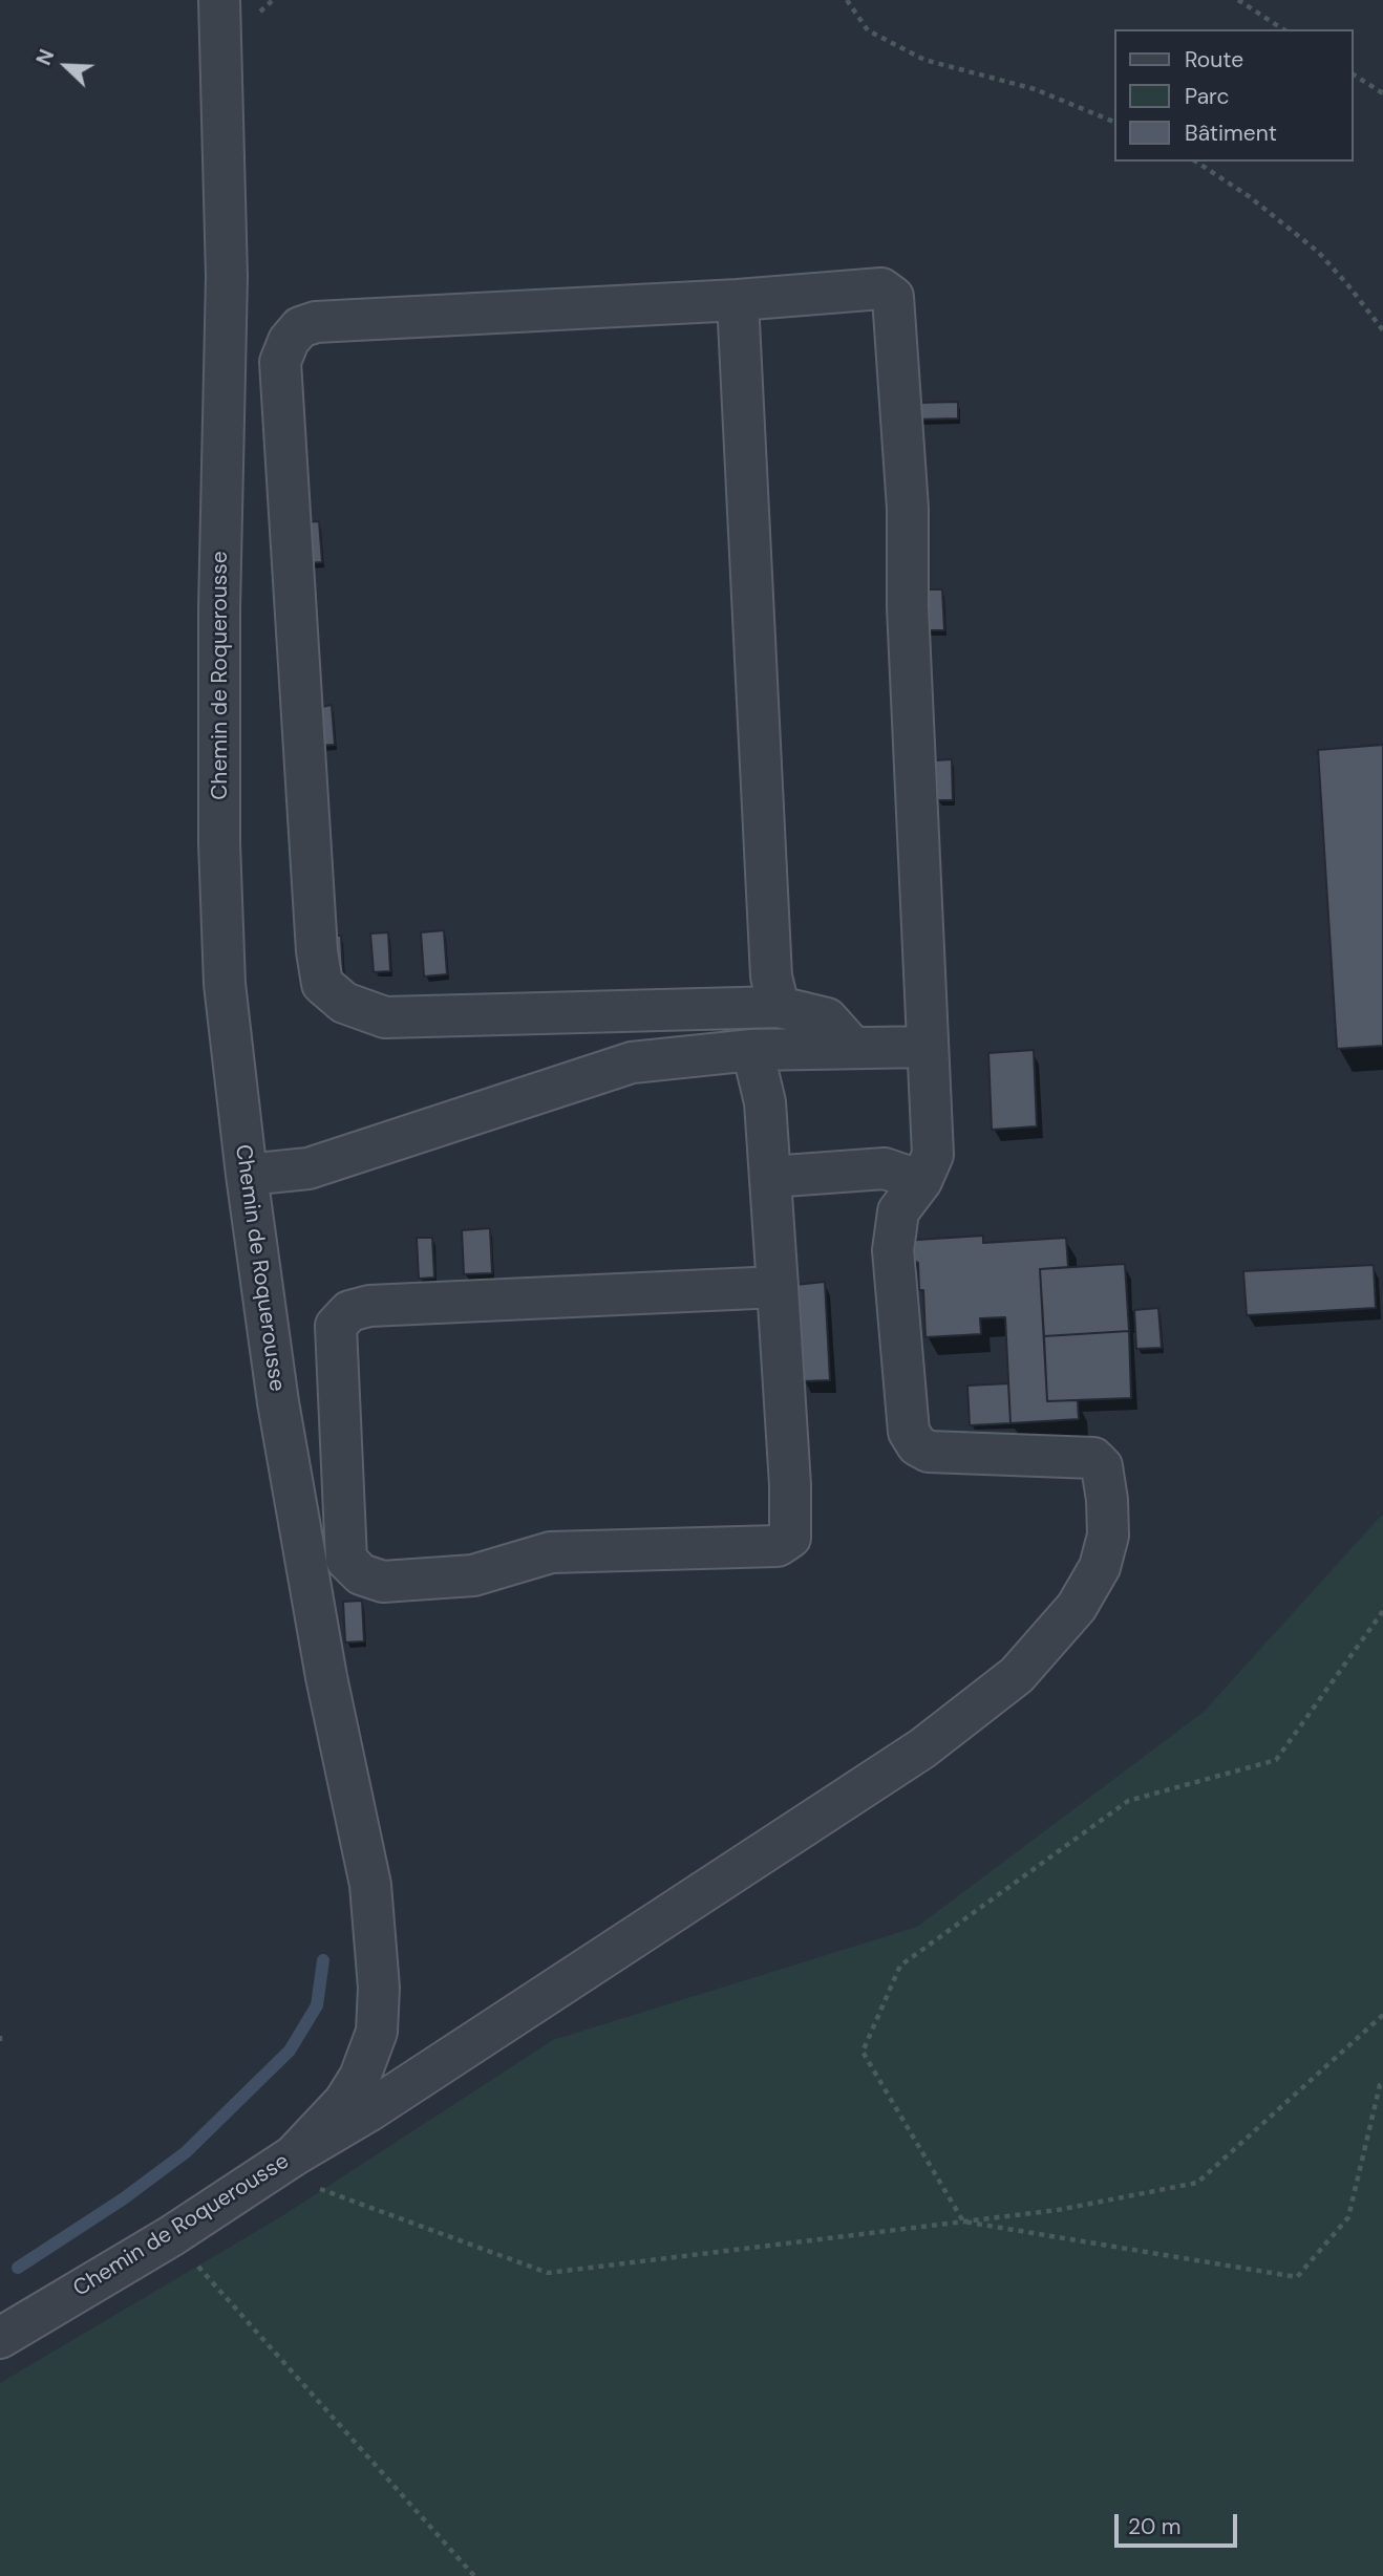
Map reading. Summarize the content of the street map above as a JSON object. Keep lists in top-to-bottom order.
{
  "streets": {
    "street": ["Chemin de Roquerousse"]
  },
  "legend": ["Route", "Parc", "Bâtiment"],
  "scale_bar": "20 m",
  "north": "top left"
}
